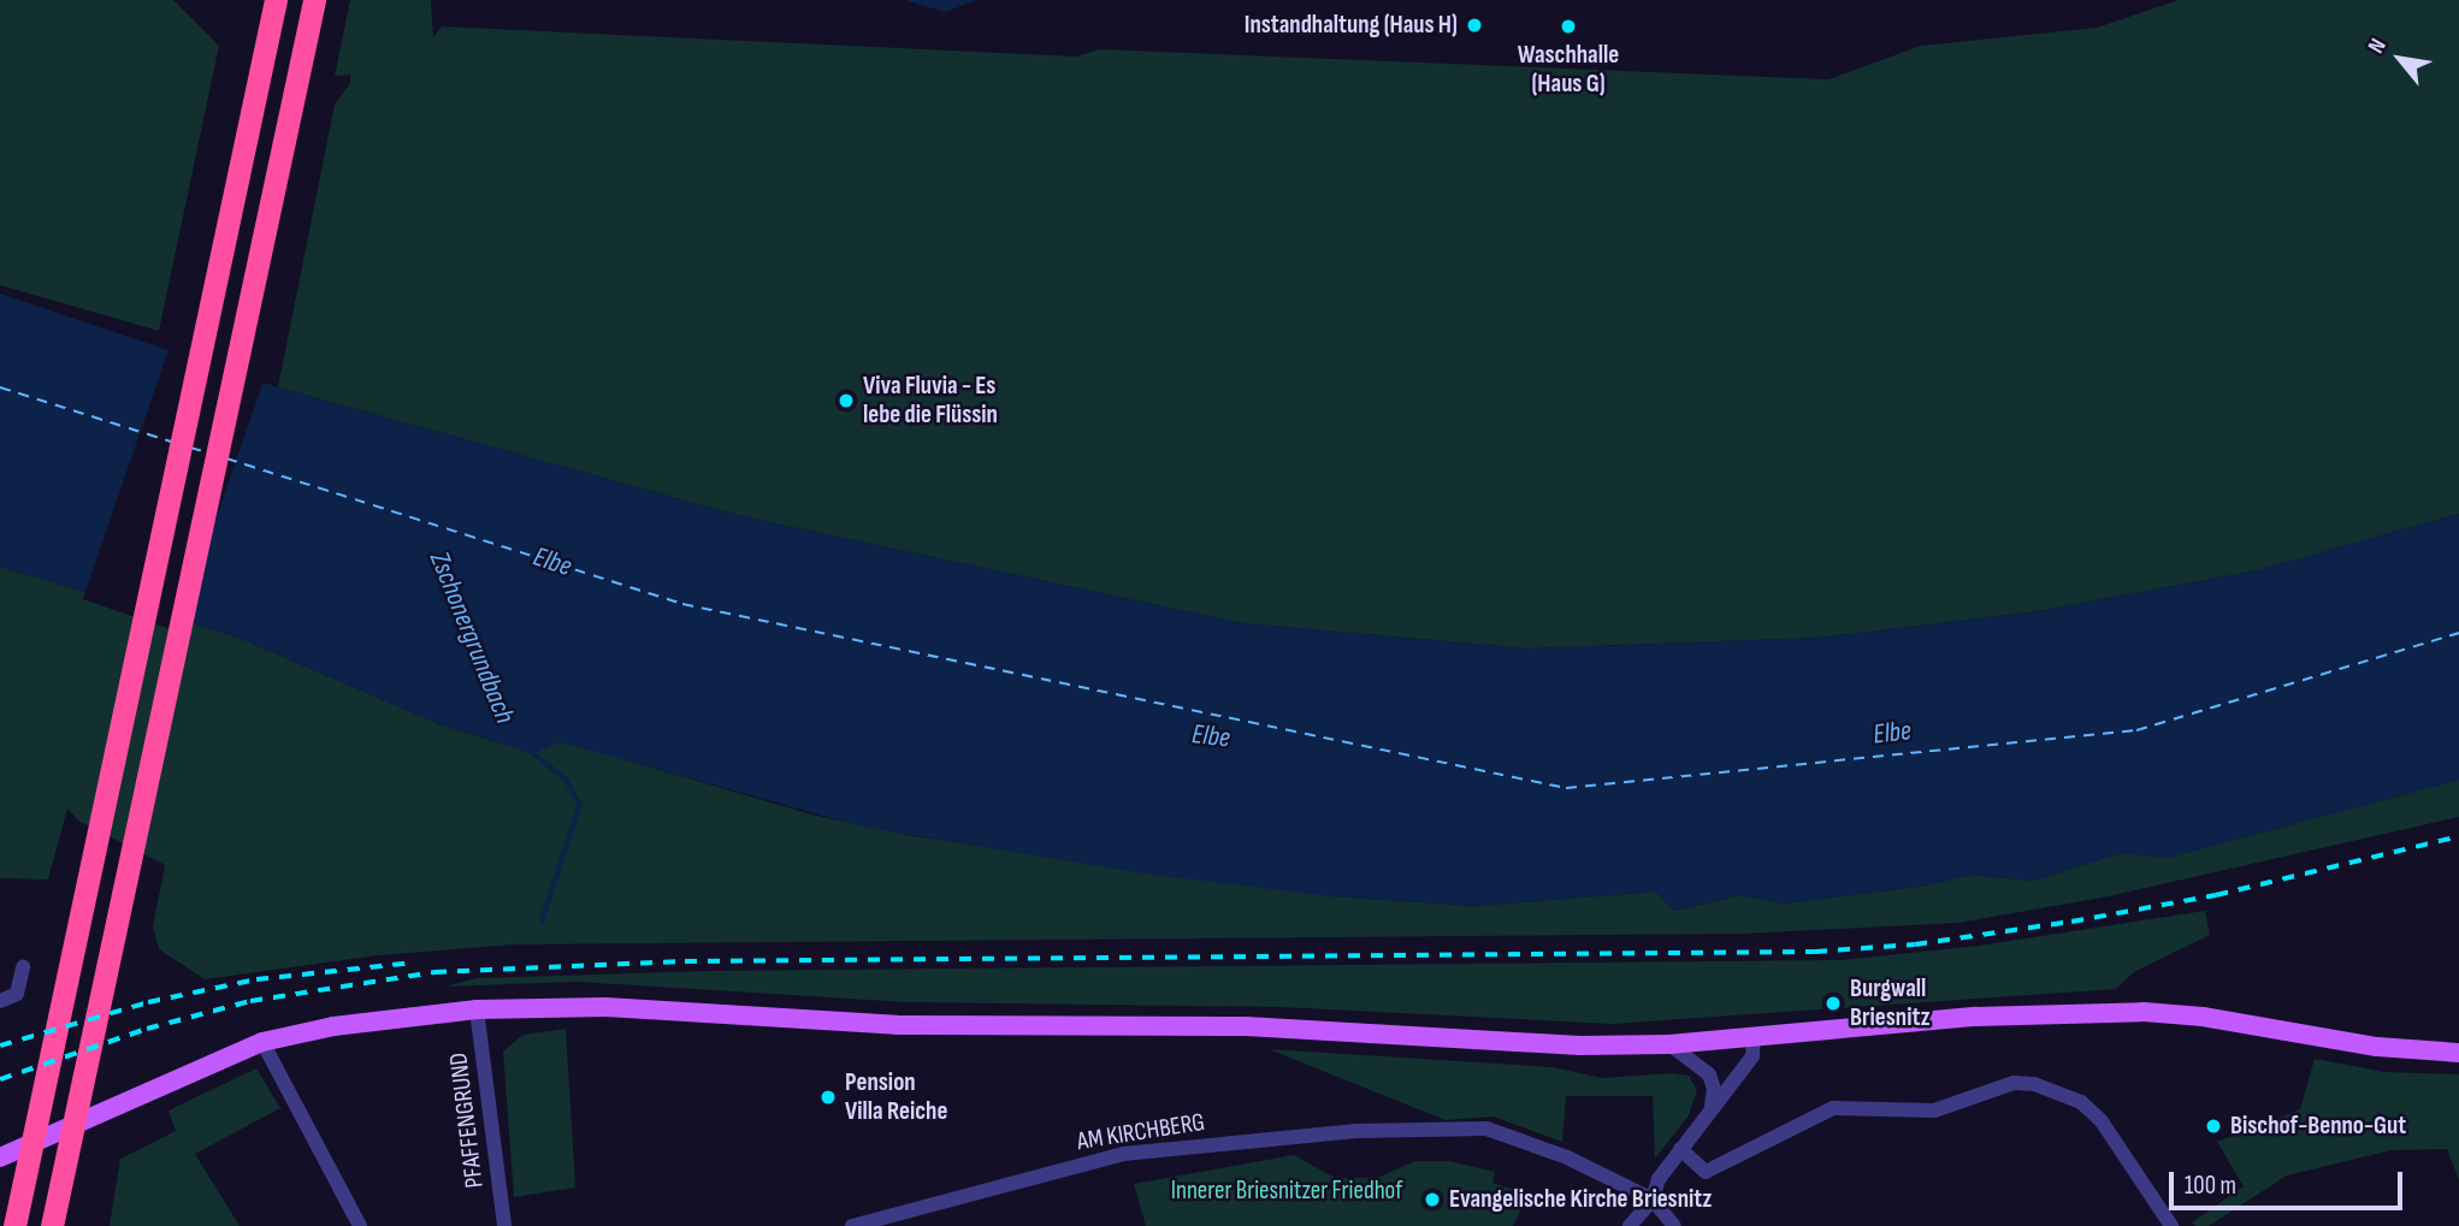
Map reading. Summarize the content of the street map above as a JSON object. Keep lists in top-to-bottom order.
{
  "streets": {
    "street": ["PFAFFENGRUND", "AM KIRCHBERG"]
  },
  "water": ["Elbe", "Zschonergrundbach"],
  "parks": ["Innerer Briesnitzer Friedhof"],
  "places": [
    "Instandhaltung (Haus H)",
    "Waschhalle (Haus G)",
    "Viva Fluvia - Es lebe die Flüssin",
    "Burgwall Briesnitz",
    "Pension Villa Reiche",
    "Bischof-Benno-Gut",
    "Evangelische Kirche Briesnitz"
  ],
  "scale_bar": "100 m",
  "north": "top left"
}
